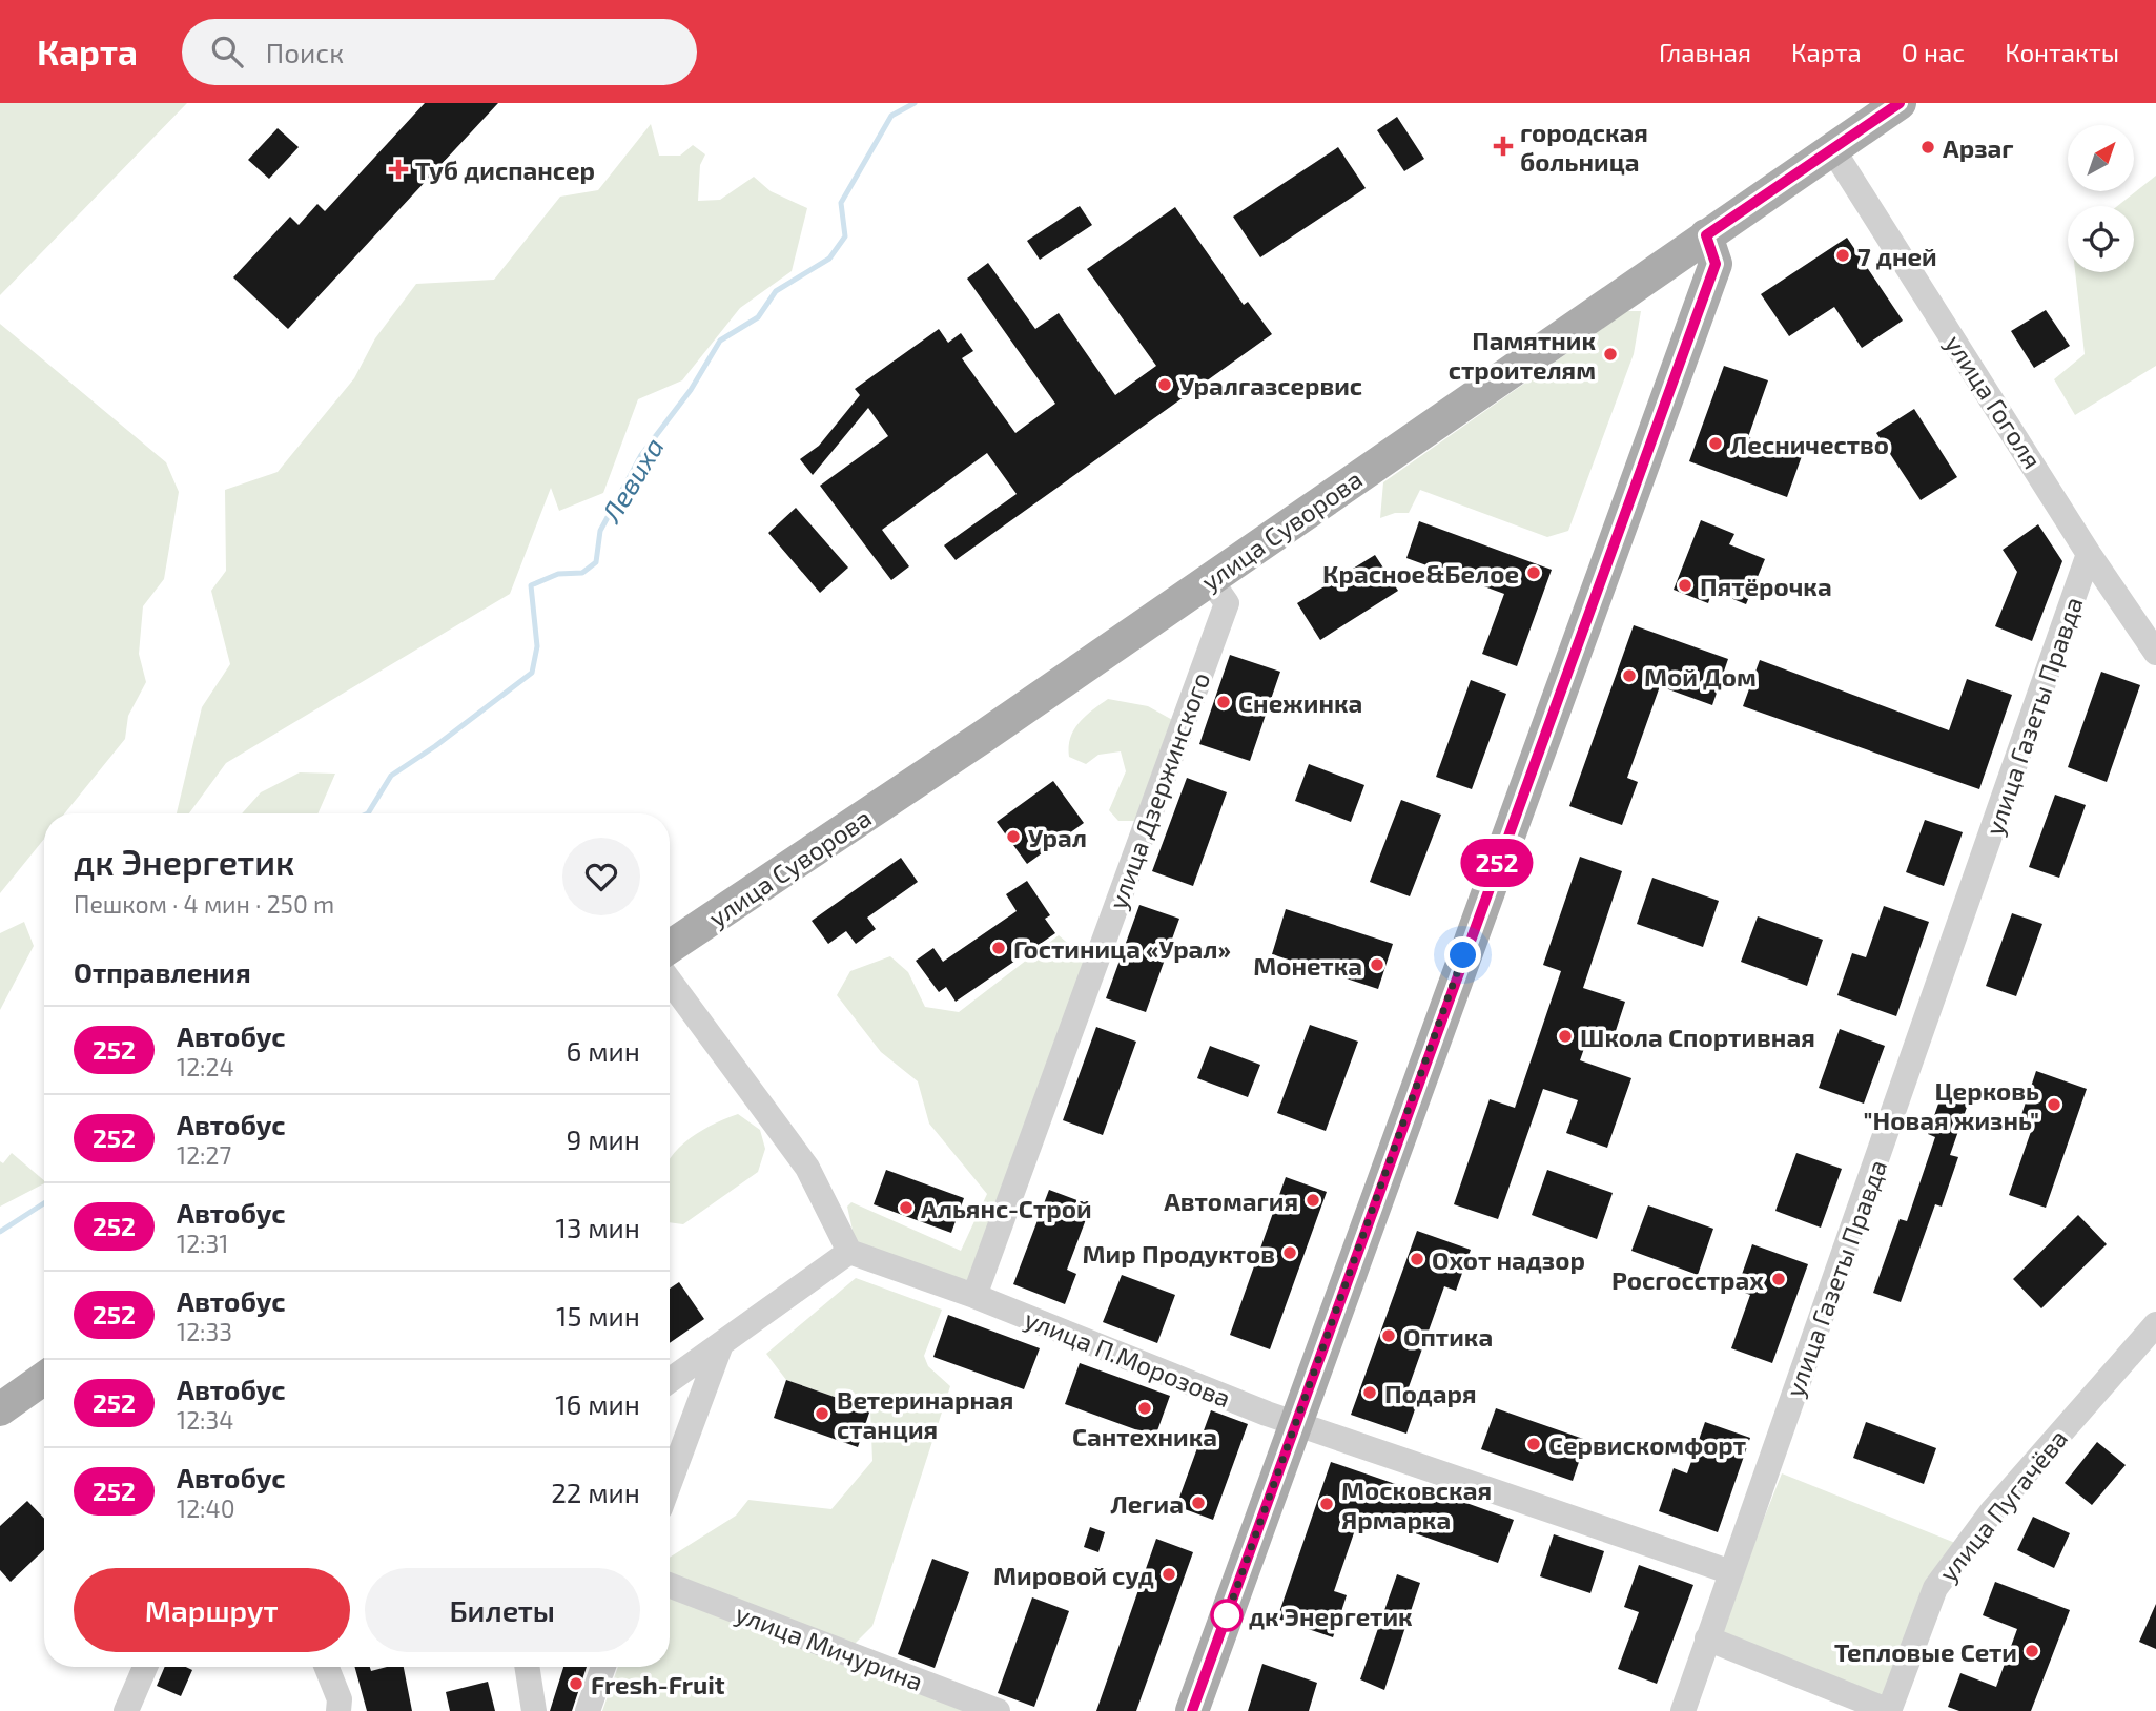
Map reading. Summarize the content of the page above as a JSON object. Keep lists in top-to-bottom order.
{
  "streets": {
    "main road": ["улица Суворова"],
    "street": [
      "улица Гоголя",
      "улица Газеты Правда",
      "улица Дзержинского",
      "улица П.Морозова",
      "улица Пугачёва",
      "улица Мичурина"
    ]
  },
  "crossings": [
    ["улица Гоголя", "улица Суворова"],
    ["улица Гоголя", "улица Газеты Правда"],
    ["улица Суворова", "улица Дзержинского"],
    ["улица Газеты Правда", "улица П.Морозова"],
    ["улица Дзержинского", "улица П.Морозова"]
  ],
  "water": ["Левиха"],
  "places": {
    "health": ["городская больница", "Туб диспансер"],
    "other": [
      "Арзаг",
      "7 дней",
      "Памятник строителям",
      "Уралгазсервис",
      "Лесничество",
      "Красное&Белое",
      "Пятёрочка",
      "Мой Дом",
      "Снежинка",
      "Урал",
      "Гостиница «Урал»",
      "Монетка",
      "Школа Спортивная",
      "Церковь \"Новая жизнь\"",
      "Автомагия",
      "Альянс-Строй",
      "Мир Продуктов",
      "Охот надзор",
      "Росгосстрах",
      "Оптика",
      "Подаря",
      "Сантехника",
      "Ветеринарная станция",
      "Сервискомфорт",
      "Легиа",
      "Московская Ярмарка",
      "Мировой суд",
      "дк Энергетик",
      "Тепловые Сети",
      "Fresh-Fruit"
    ]
  },
  "lines": ["bus line 252"],
  "north": "top right",
  "page": {
    "header": "Карта",
    "search": "Поиск",
    "nav": [
      "Главная",
      "Карта",
      "О нас",
      "Контакты"
    ],
    "on_map": "252",
    "heading": [
      ["дк Энергетик", "Пешком · 4 мин · 250 m"],
      "Отправления"
    ],
    "list": [
      {
        "mark": "252",
        "name": "Автобус",
        "note": "12:24",
        "value": "6 мин"
      },
      {
        "mark": "252",
        "name": "Автобус",
        "note": "12:27",
        "value": "9 мин"
      },
      {
        "mark": "252",
        "name": "Автобус",
        "note": "12:31",
        "value": "13 мин"
      },
      {
        "mark": "252",
        "name": "Автобус",
        "note": "12:33",
        "value": "15 мин"
      },
      {
        "mark": "252",
        "name": "Автобус",
        "note": "12:34",
        "value": "16 мин"
      },
      {
        "mark": "252",
        "name": "Автобус",
        "note": "12:40",
        "value": "22 мин"
      }
    ],
    "buttons": ["Маршрут", "Билеты"]
  }
}
